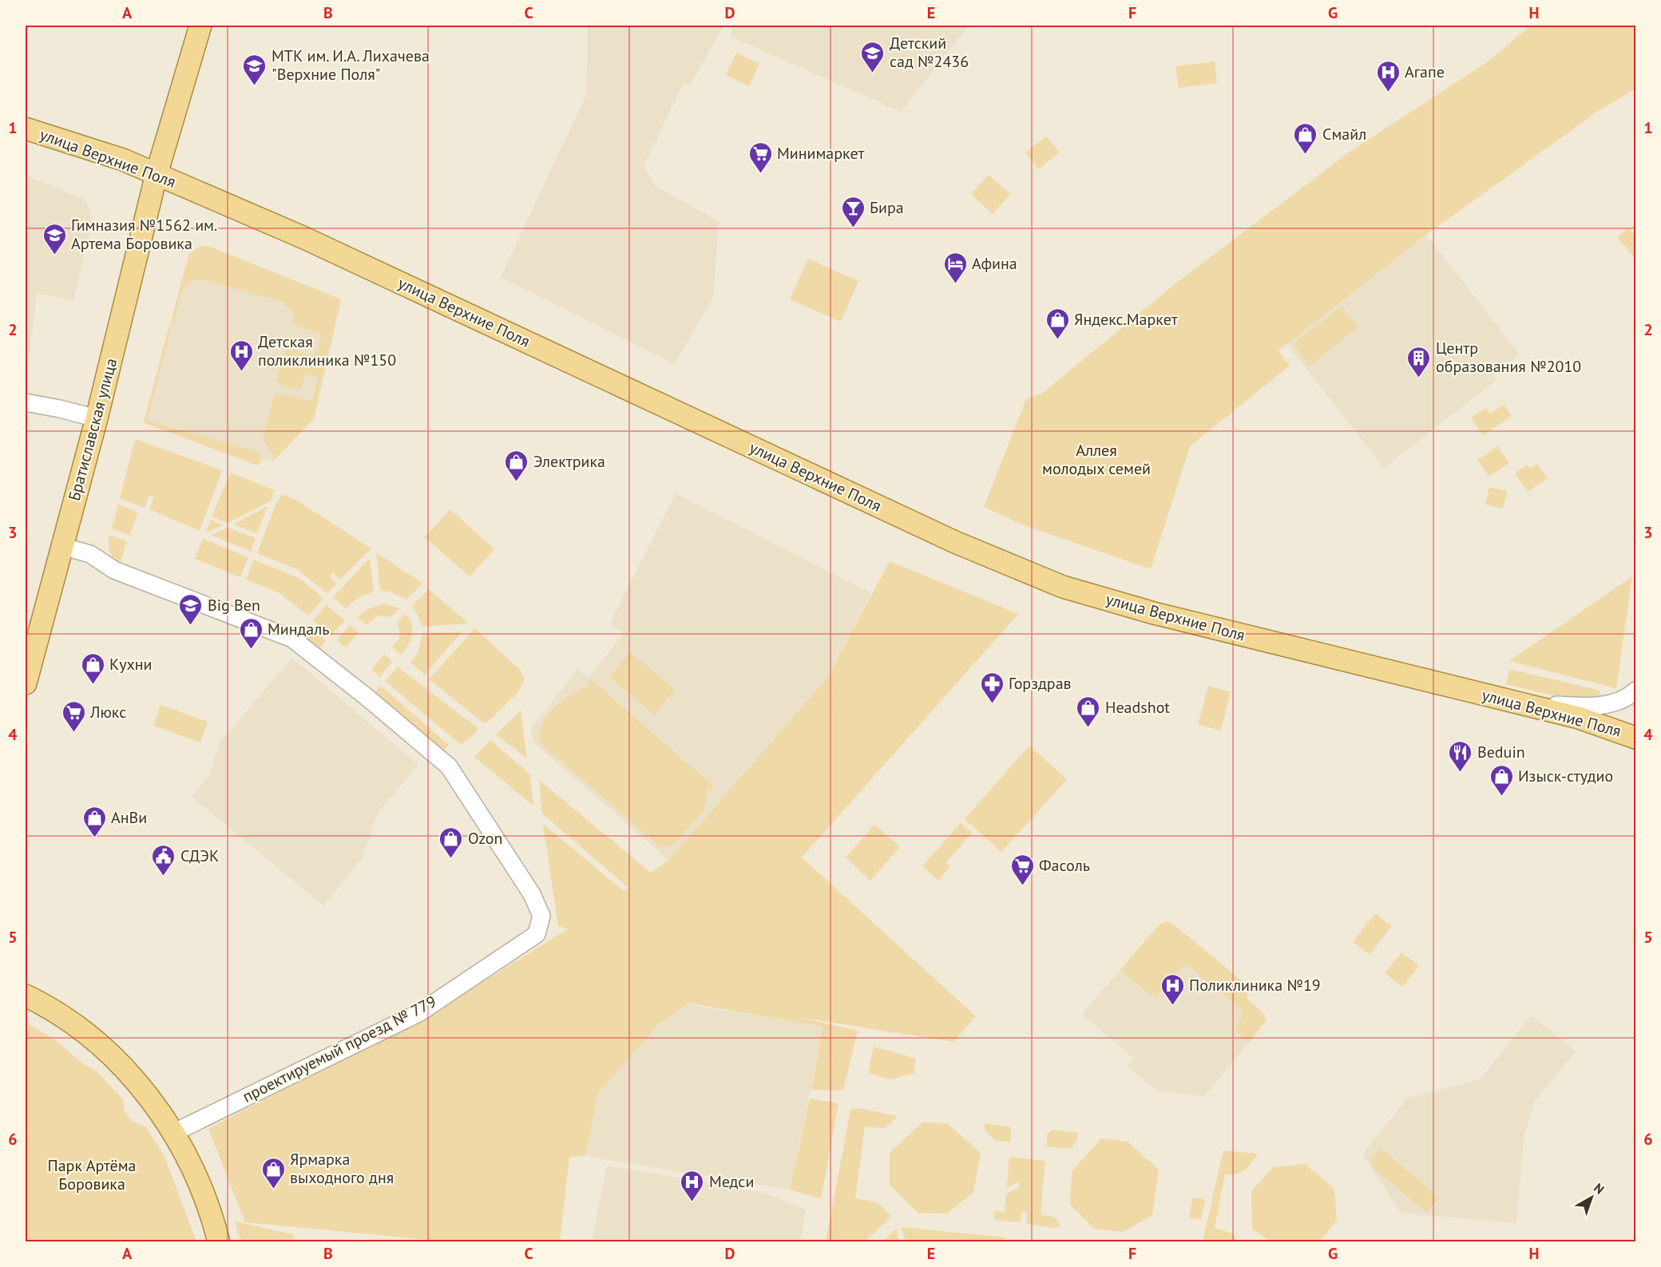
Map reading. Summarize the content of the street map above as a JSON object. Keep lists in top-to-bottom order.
{
  "streets": {
    "main road": ["улица Верхние Поля", "Братиславская улица"],
    "street": ["проектируемый проезд № 779"]
  },
  "crossings": [
    ["улица Верхние Поля", "Братиславская улица"],
    ["Братиславская улица", "проектируемый проезд № 779"]
  ],
  "parks": ["Аллея молодых семей", "Парк Артёма Боровика"],
  "places": {
    "school or university": [
      "Детский сад №2436",
      "МТК им. И.А. Лихачева \"Верхние Поля\"",
      "Гимназия №1562 им. Артема Боровика",
      "Big Ben"
    ],
    "hospital": [
      "Агапе",
      "Детская поликлиника №150",
      "Поликлиника №19",
      "Медси"
    ],
    "shop": [
      "Смайл",
      "Яндекс.Маркет",
      "Электрика",
      "Миндаль",
      "Кухни",
      "Headshot",
      "Изыск-студио",
      "АнВи",
      "Ozon",
      "Ярмарка выходного дня"
    ],
    "supermarket": ["Минимаркет", "Люкс", "Фасоль"],
    "bar": ["Бира"],
    "hotel": ["Афина"],
    "building": ["Центр образования №2010"],
    "pharmacy": ["Горздрав"],
    "restaurant": ["Beduin"],
    "public building": ["СДЭК"]
  },
  "north": "top right",
  "grid": {
    "columns": [
      "A",
      "B",
      "C",
      "D",
      "E",
      "F",
      "G",
      "H"
    ],
    "rows": [
      "1",
      "2",
      "3",
      "4",
      "5",
      "6"
    ]
  }
}
